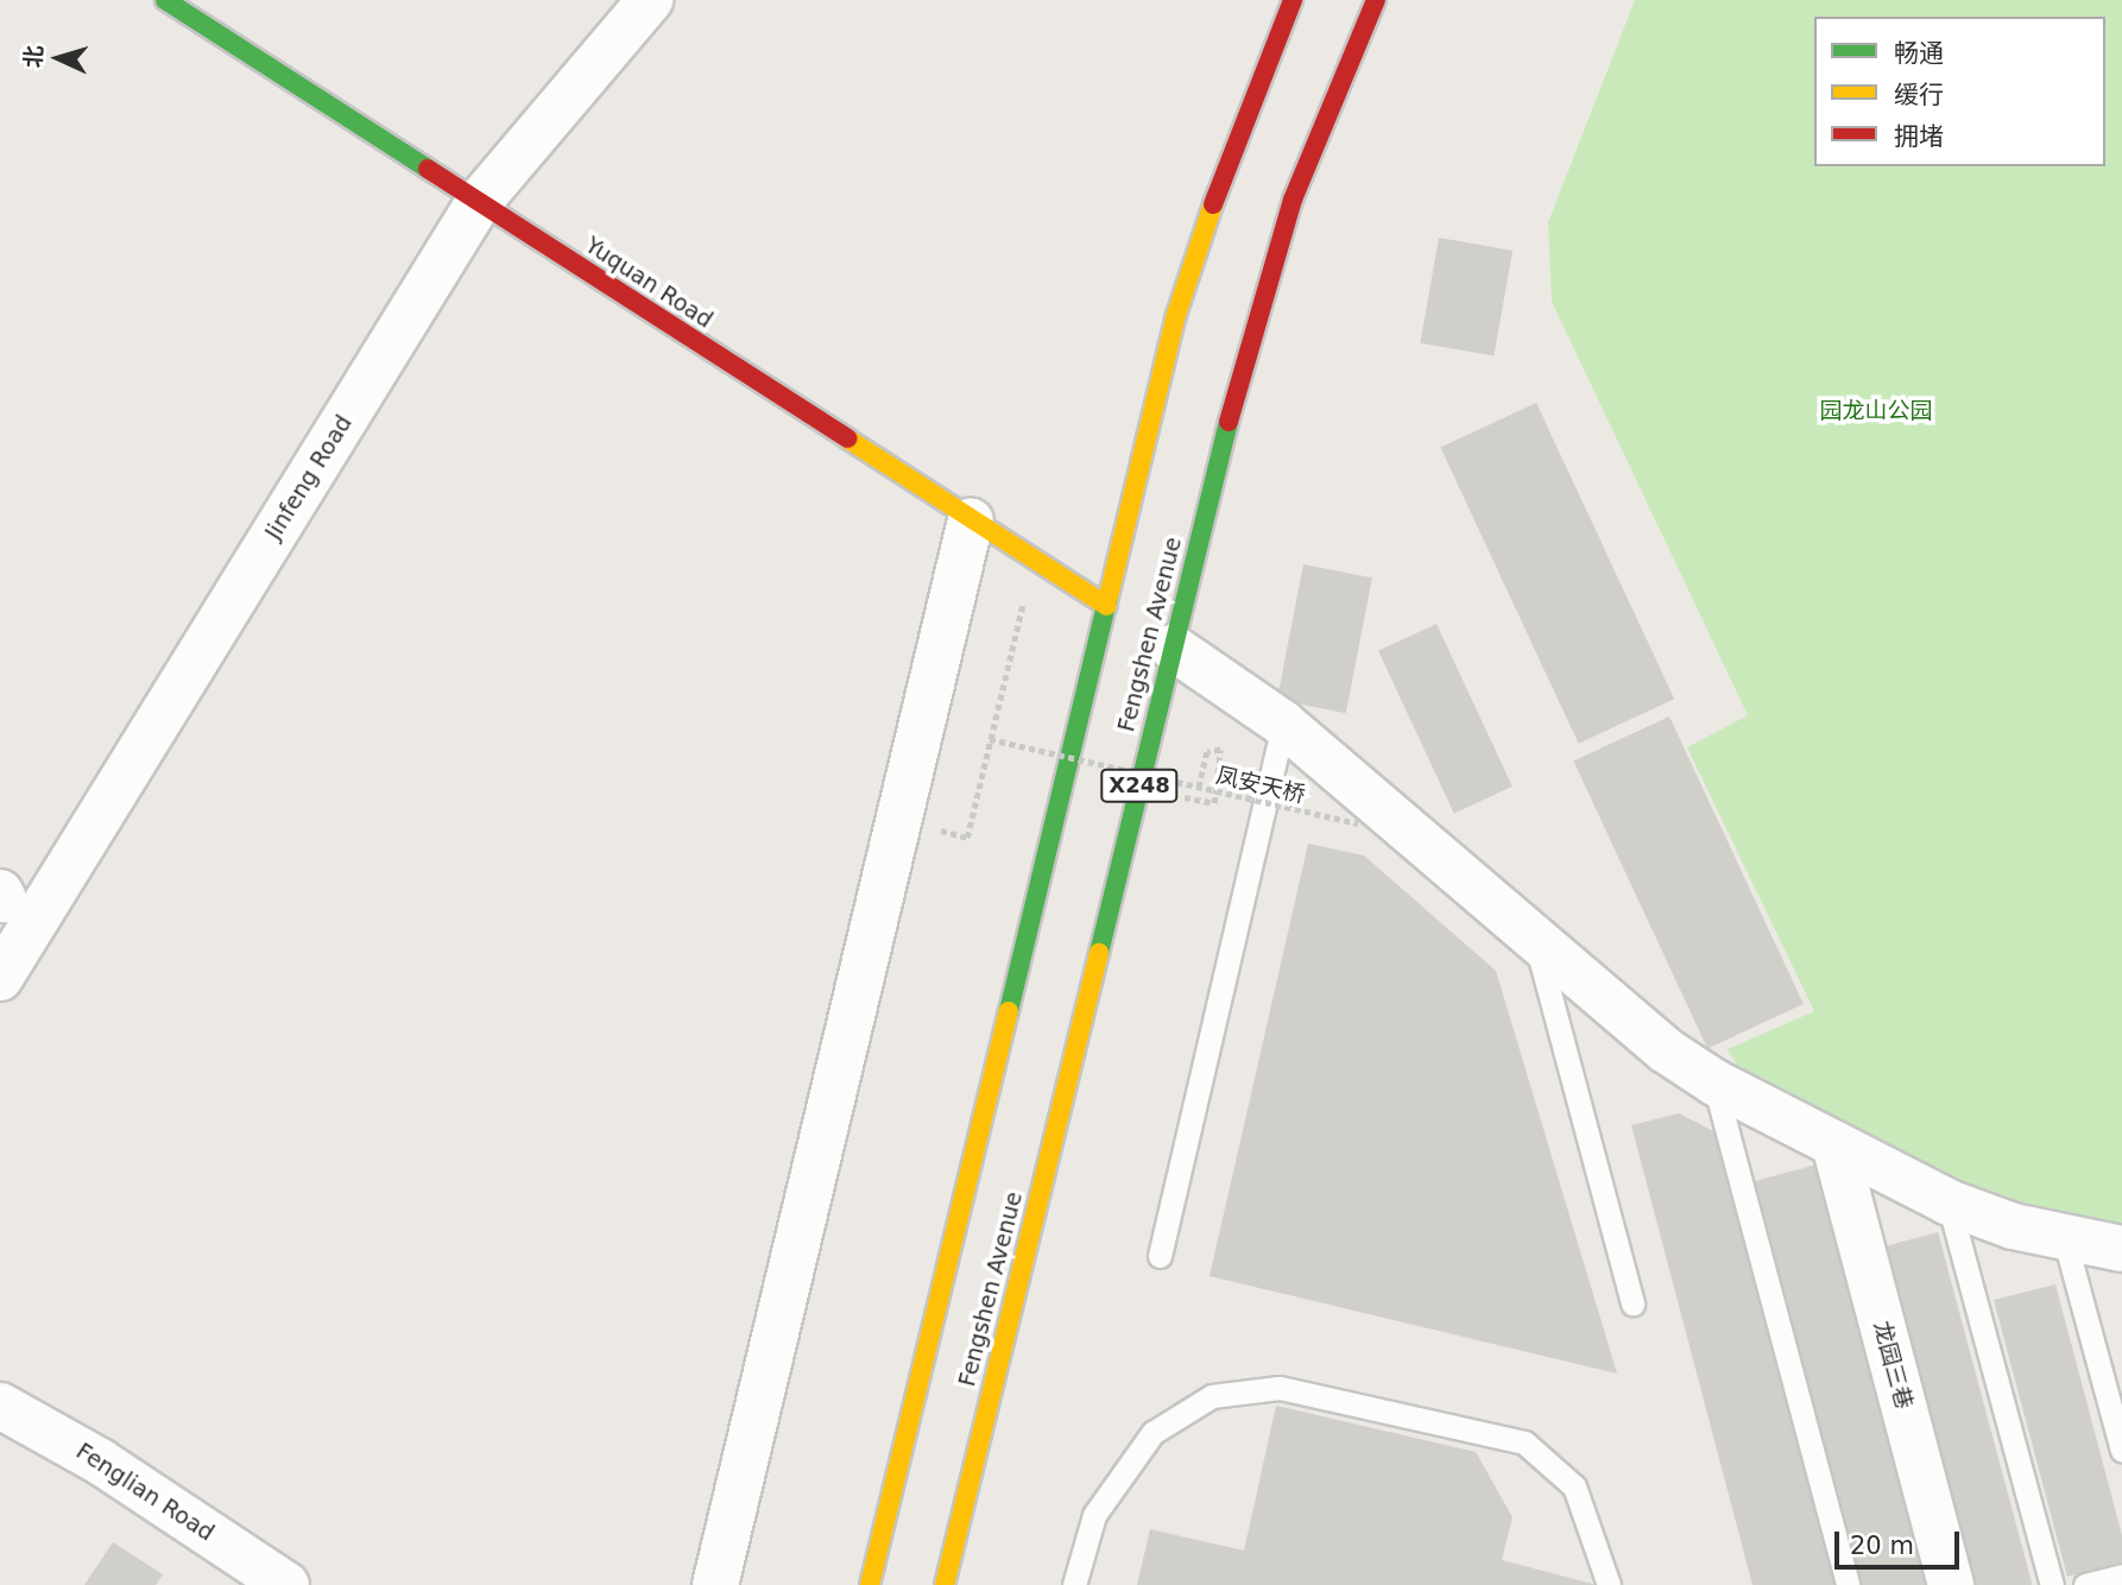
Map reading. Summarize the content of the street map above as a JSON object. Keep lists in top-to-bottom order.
{
  "streets": {
    "main road": ["Yuquan Road", "Fengshen Avenue", "X248"],
    "street": ["Jinfeng Road", "龙园三巷", "Fenglian Road"],
    "path": ["凤安天桥"]
  },
  "crossings": [
    ["Yuquan Road", "Jinfeng Road"],
    ["Yuquan Road", "Fengshen Avenue"]
  ],
  "parks": ["园龙山公园"],
  "legend": ["畅通", "缓行", "拥堵"],
  "scale_bar": "20 m",
  "north": "left"
}
